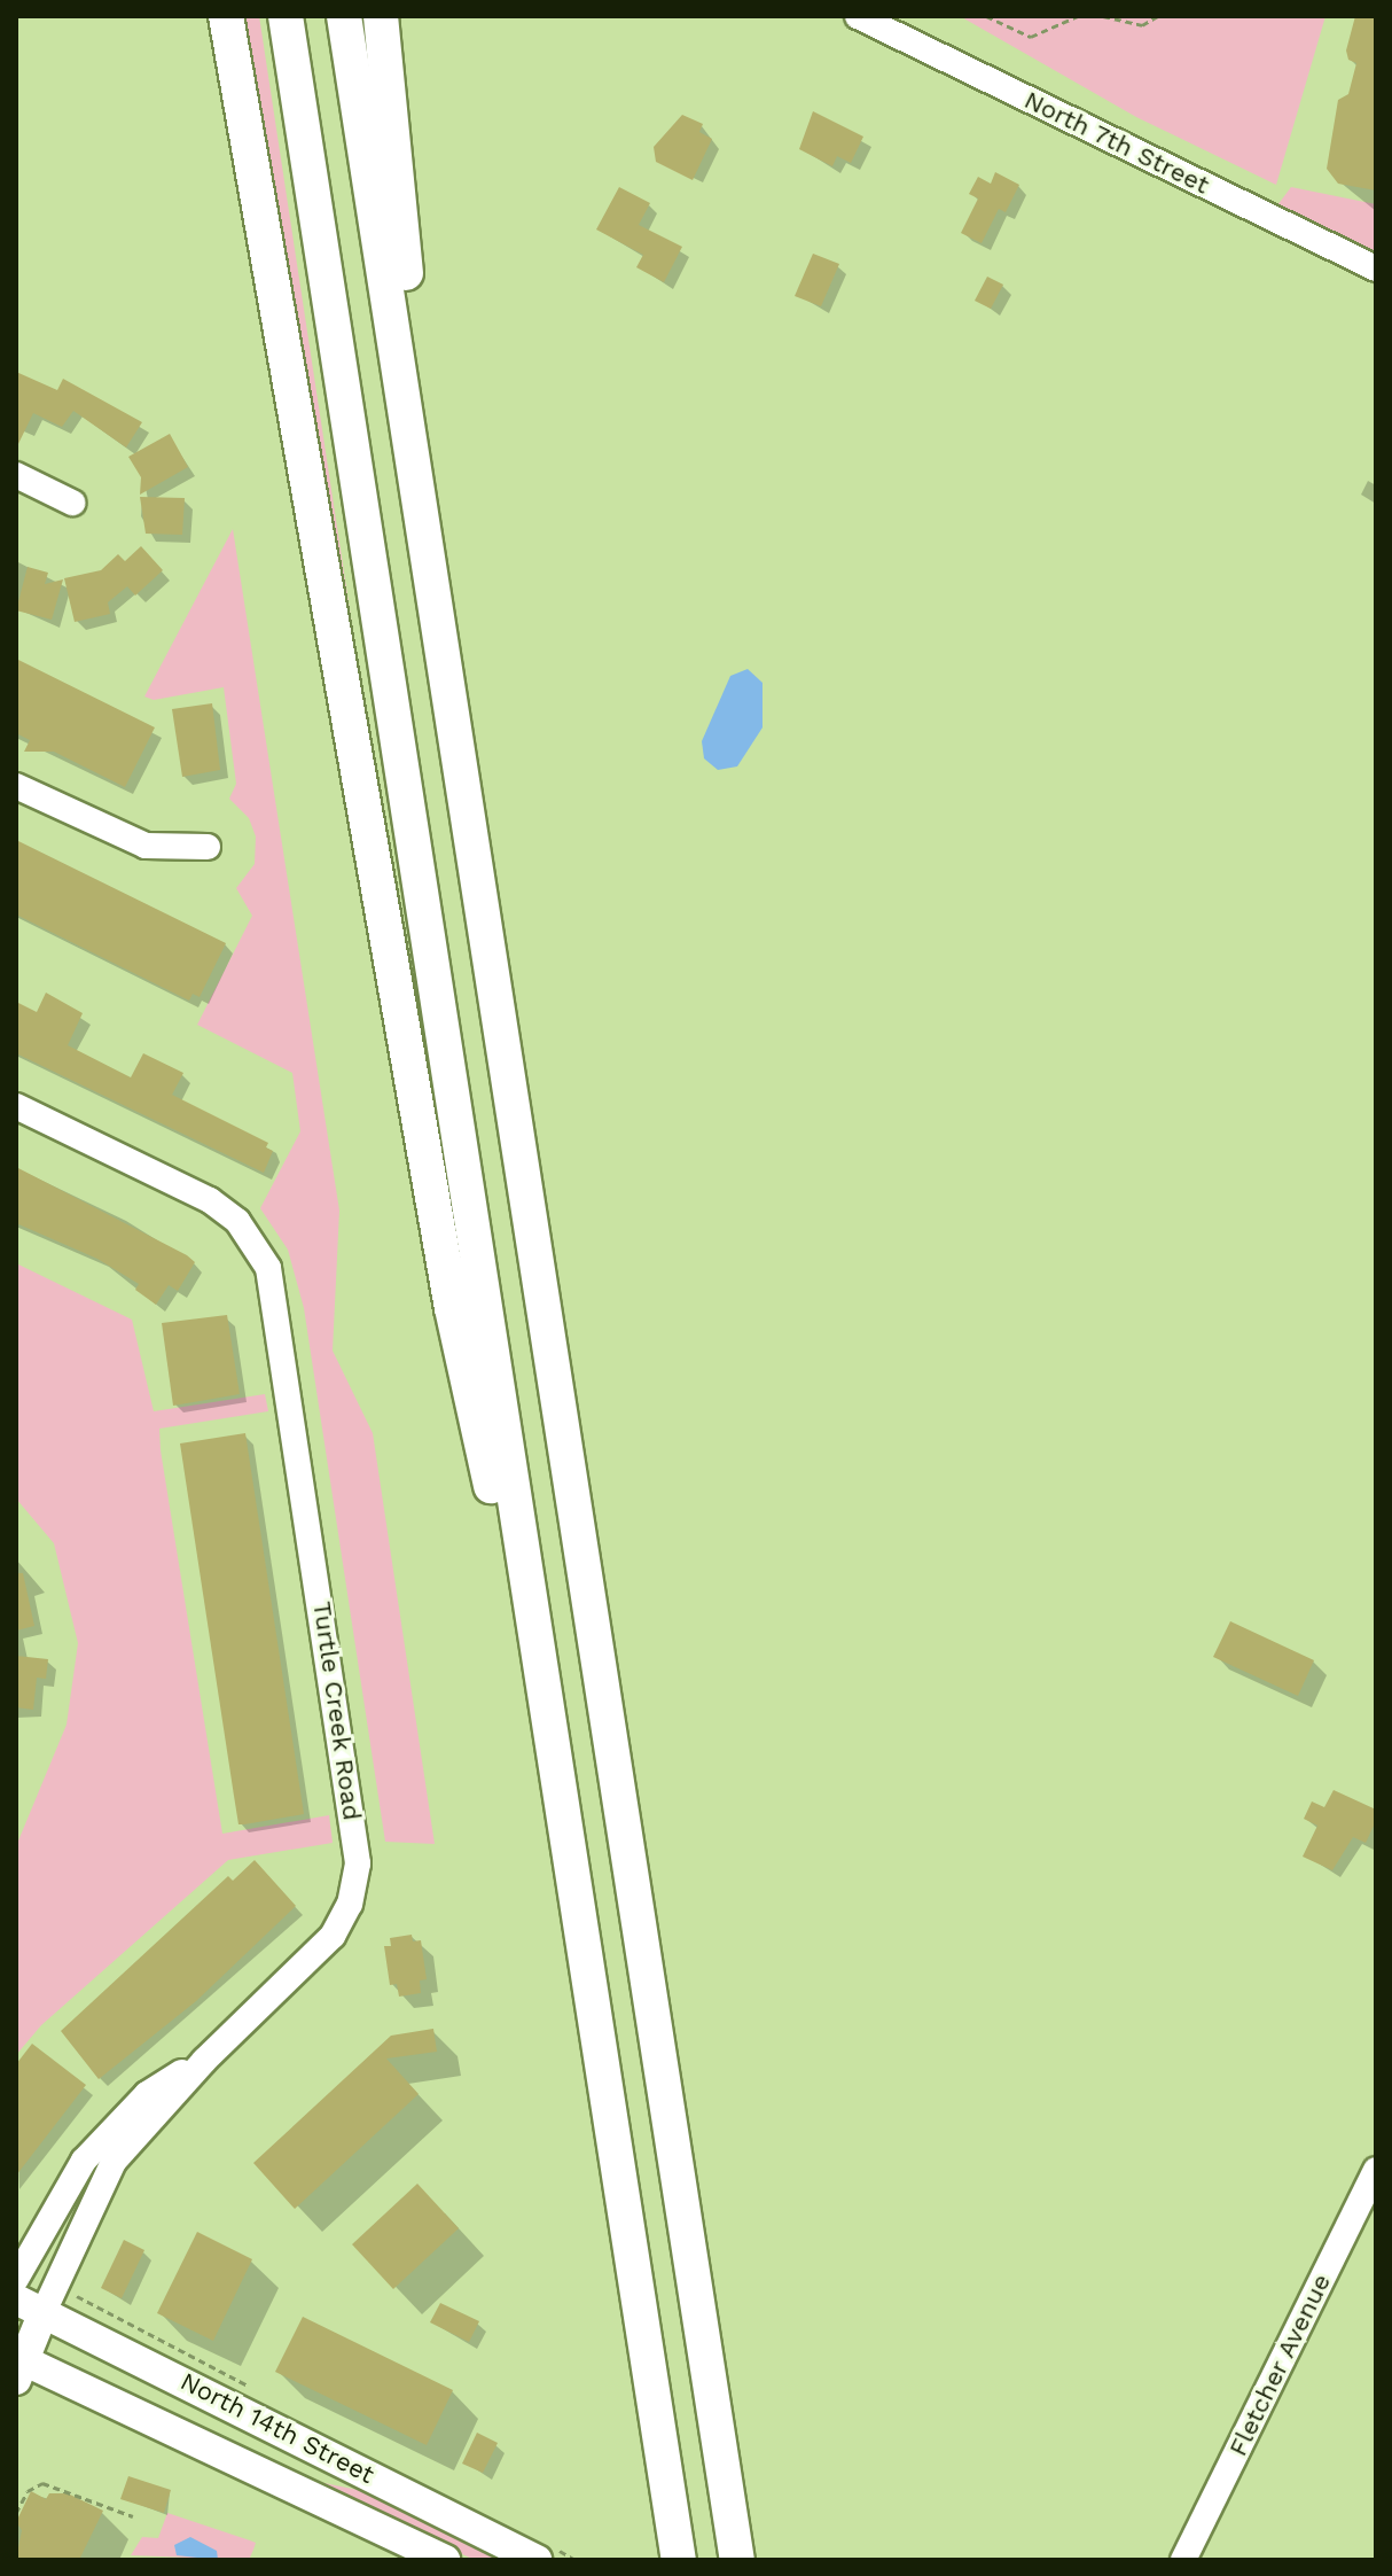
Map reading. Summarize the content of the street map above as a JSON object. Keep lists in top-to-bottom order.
{
  "streets": {
    "main road": ["North 14th Street"],
    "street": ["North 7th Street", "Turtle Creek Road", "Fletcher Avenue"]
  },
  "crossings": [
    ["Turtle Creek Road", "North 14th Street"]
  ]
}
